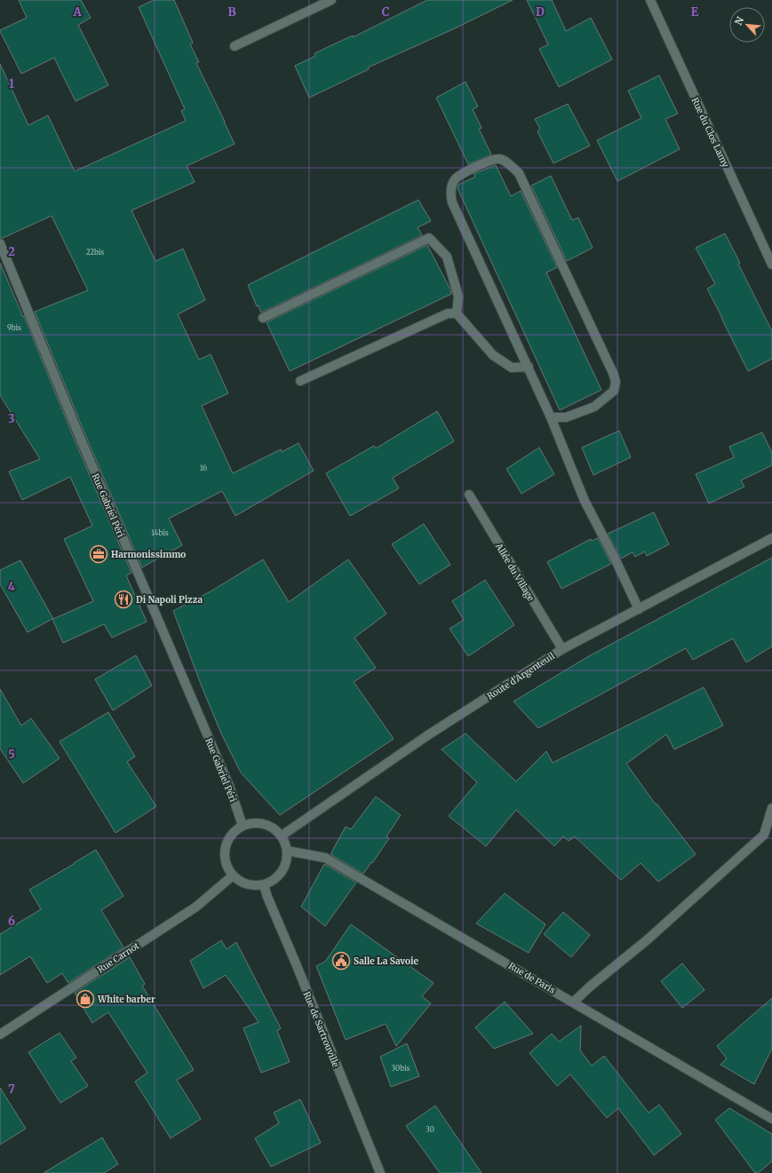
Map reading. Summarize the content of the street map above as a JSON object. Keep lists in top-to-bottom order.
{
  "streets": {
    "street": [
      "Rue du Clos Lamy",
      "Rue Gabriel Péri",
      "Allée du Village",
      "Route d'Argenteuil",
      "Rue Carnot",
      "Rue de Paris",
      "Rue de Sartrouville"
    ]
  },
  "crossings": [
    ["Rue Gabriel Péri", "Route d'Argenteuil"],
    ["Rue Gabriel Péri", "Rue Carnot"],
    ["Rue Gabriel Péri", "Rue de Paris"],
    ["Rue Gabriel Péri", "Rue de Sartrouville"],
    ["Allée du Village", "Route d'Argenteuil"],
    ["Route d'Argenteuil", "Rue Carnot"],
    ["Route d'Argenteuil", "Rue de Paris"],
    ["Route d'Argenteuil", "Rue de Sartrouville"],
    ["Rue Carnot", "Rue de Paris"],
    ["Rue Carnot", "Rue de Sartrouville"],
    ["Rue de Paris", "Rue de Sartrouville"]
  ],
  "places": {
    "office": ["Harmonissimmo"],
    "restaurant": ["Di Napoli Pizza"],
    "public building": ["Salle La Savoie"],
    "shop": ["White barber"]
  },
  "house_numbers": [
    "22bis",
    "9bis",
    "16",
    "14bis",
    "30bis",
    "30"
  ],
  "north": "top left",
  "grid": {
    "columns": [
      "A",
      "B",
      "C",
      "D",
      "E"
    ],
    "rows": [
      "1",
      "2",
      "3",
      "4",
      "5",
      "6",
      "7"
    ]
  }
}
